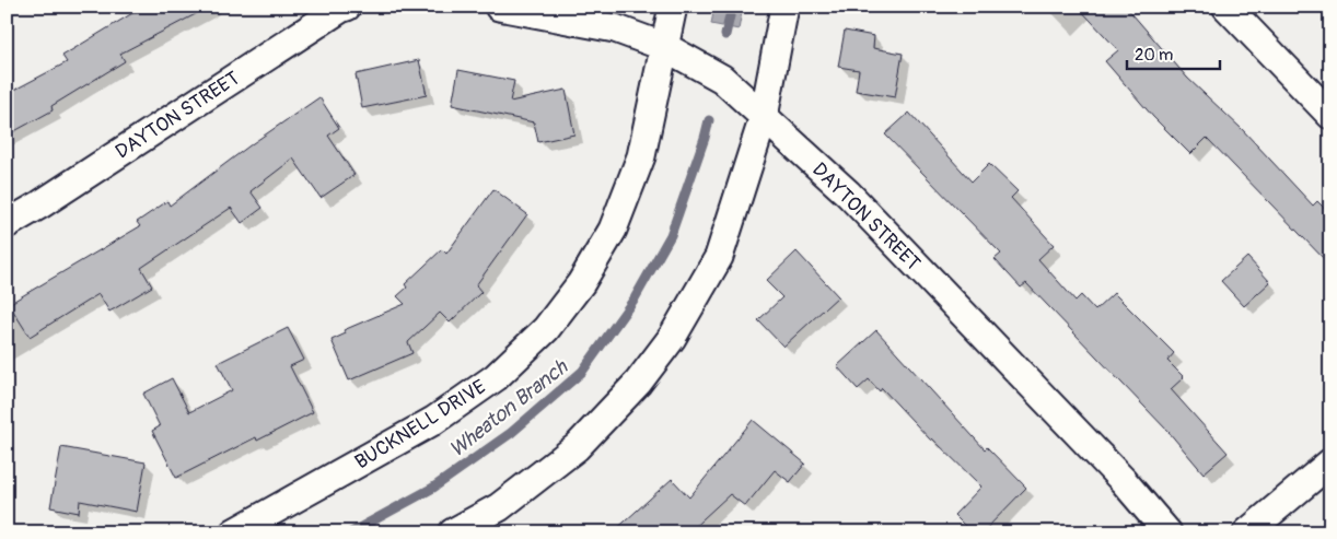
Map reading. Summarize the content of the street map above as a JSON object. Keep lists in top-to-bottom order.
{
  "streets": {
    "street": ["DAYTON STREET", "BUCKNELL DRIVE"]
  },
  "crossings": [
    ["DAYTON STREET", "BUCKNELL DRIVE"]
  ],
  "water": ["Wheaton Branch"],
  "scale_bar": "20 m"
}
